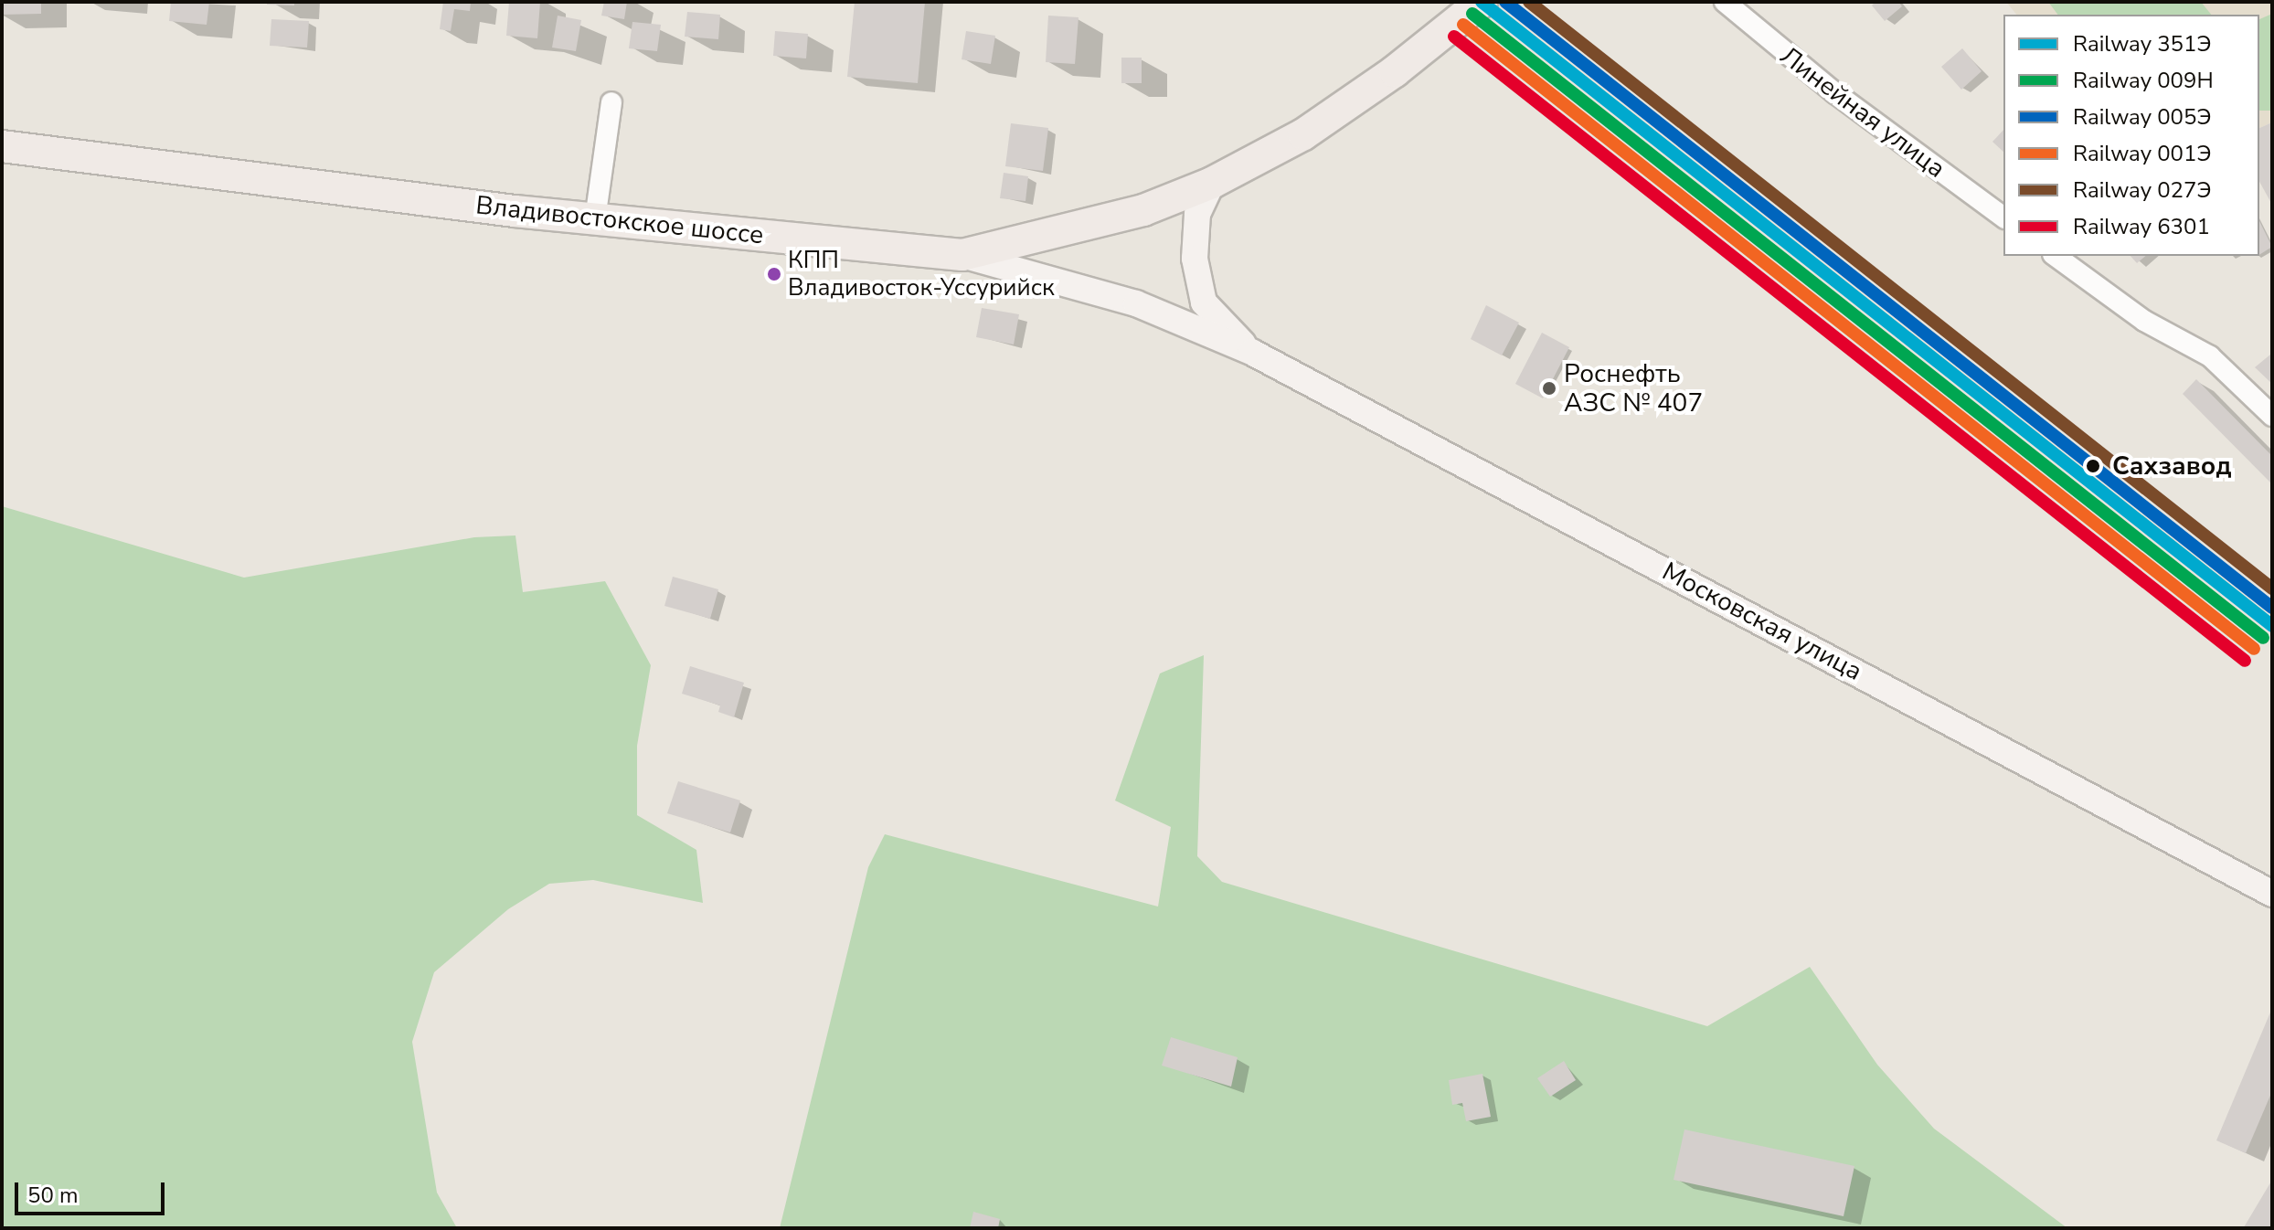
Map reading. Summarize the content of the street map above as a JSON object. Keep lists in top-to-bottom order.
{
  "streets": {
    "highway": ["Владивостокское шоссе"],
    "main road": ["Московская улица"],
    "street": ["Линейная улица"]
  },
  "crossings": [
    ["Владивостокское шоссе", "Московская улица"]
  ],
  "places": ["КПП Владивосток-Уссурийск", "Роснефть АЗС № 407", "Сахзавод"],
  "lines": [
    "rail line 351Э",
    "rail line 005Э",
    "rail line 027Э",
    "rail line 009Н",
    "rail line 001Э",
    "rail line 6301"
  ],
  "legend": [
    "Railway 351Э",
    "Railway 009Н",
    "Railway 005Э",
    "Railway 001Э",
    "Railway 027Э",
    "Railway 6301"
  ],
  "scale_bar": "50 m"
}
